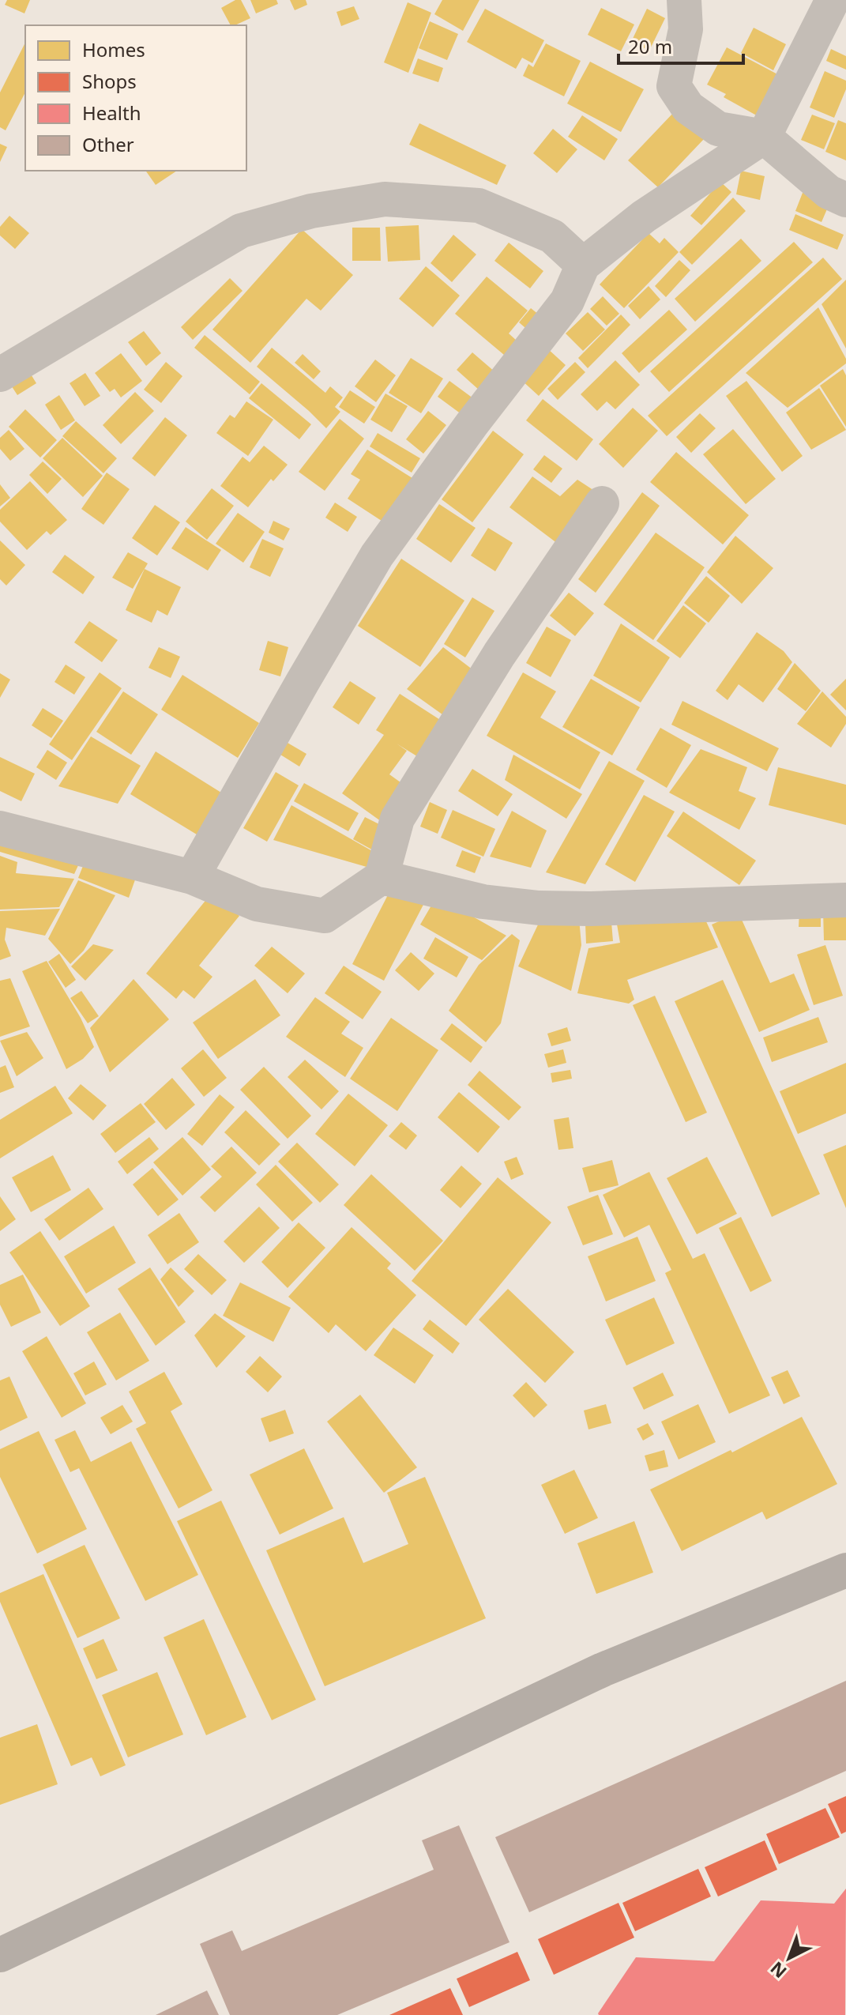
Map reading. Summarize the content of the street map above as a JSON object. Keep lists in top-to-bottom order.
{
  "legend": [
    "Homes",
    "Shops",
    "Health",
    "Other"
  ],
  "scale_bar": "20 m",
  "north": "bottom left"
}
